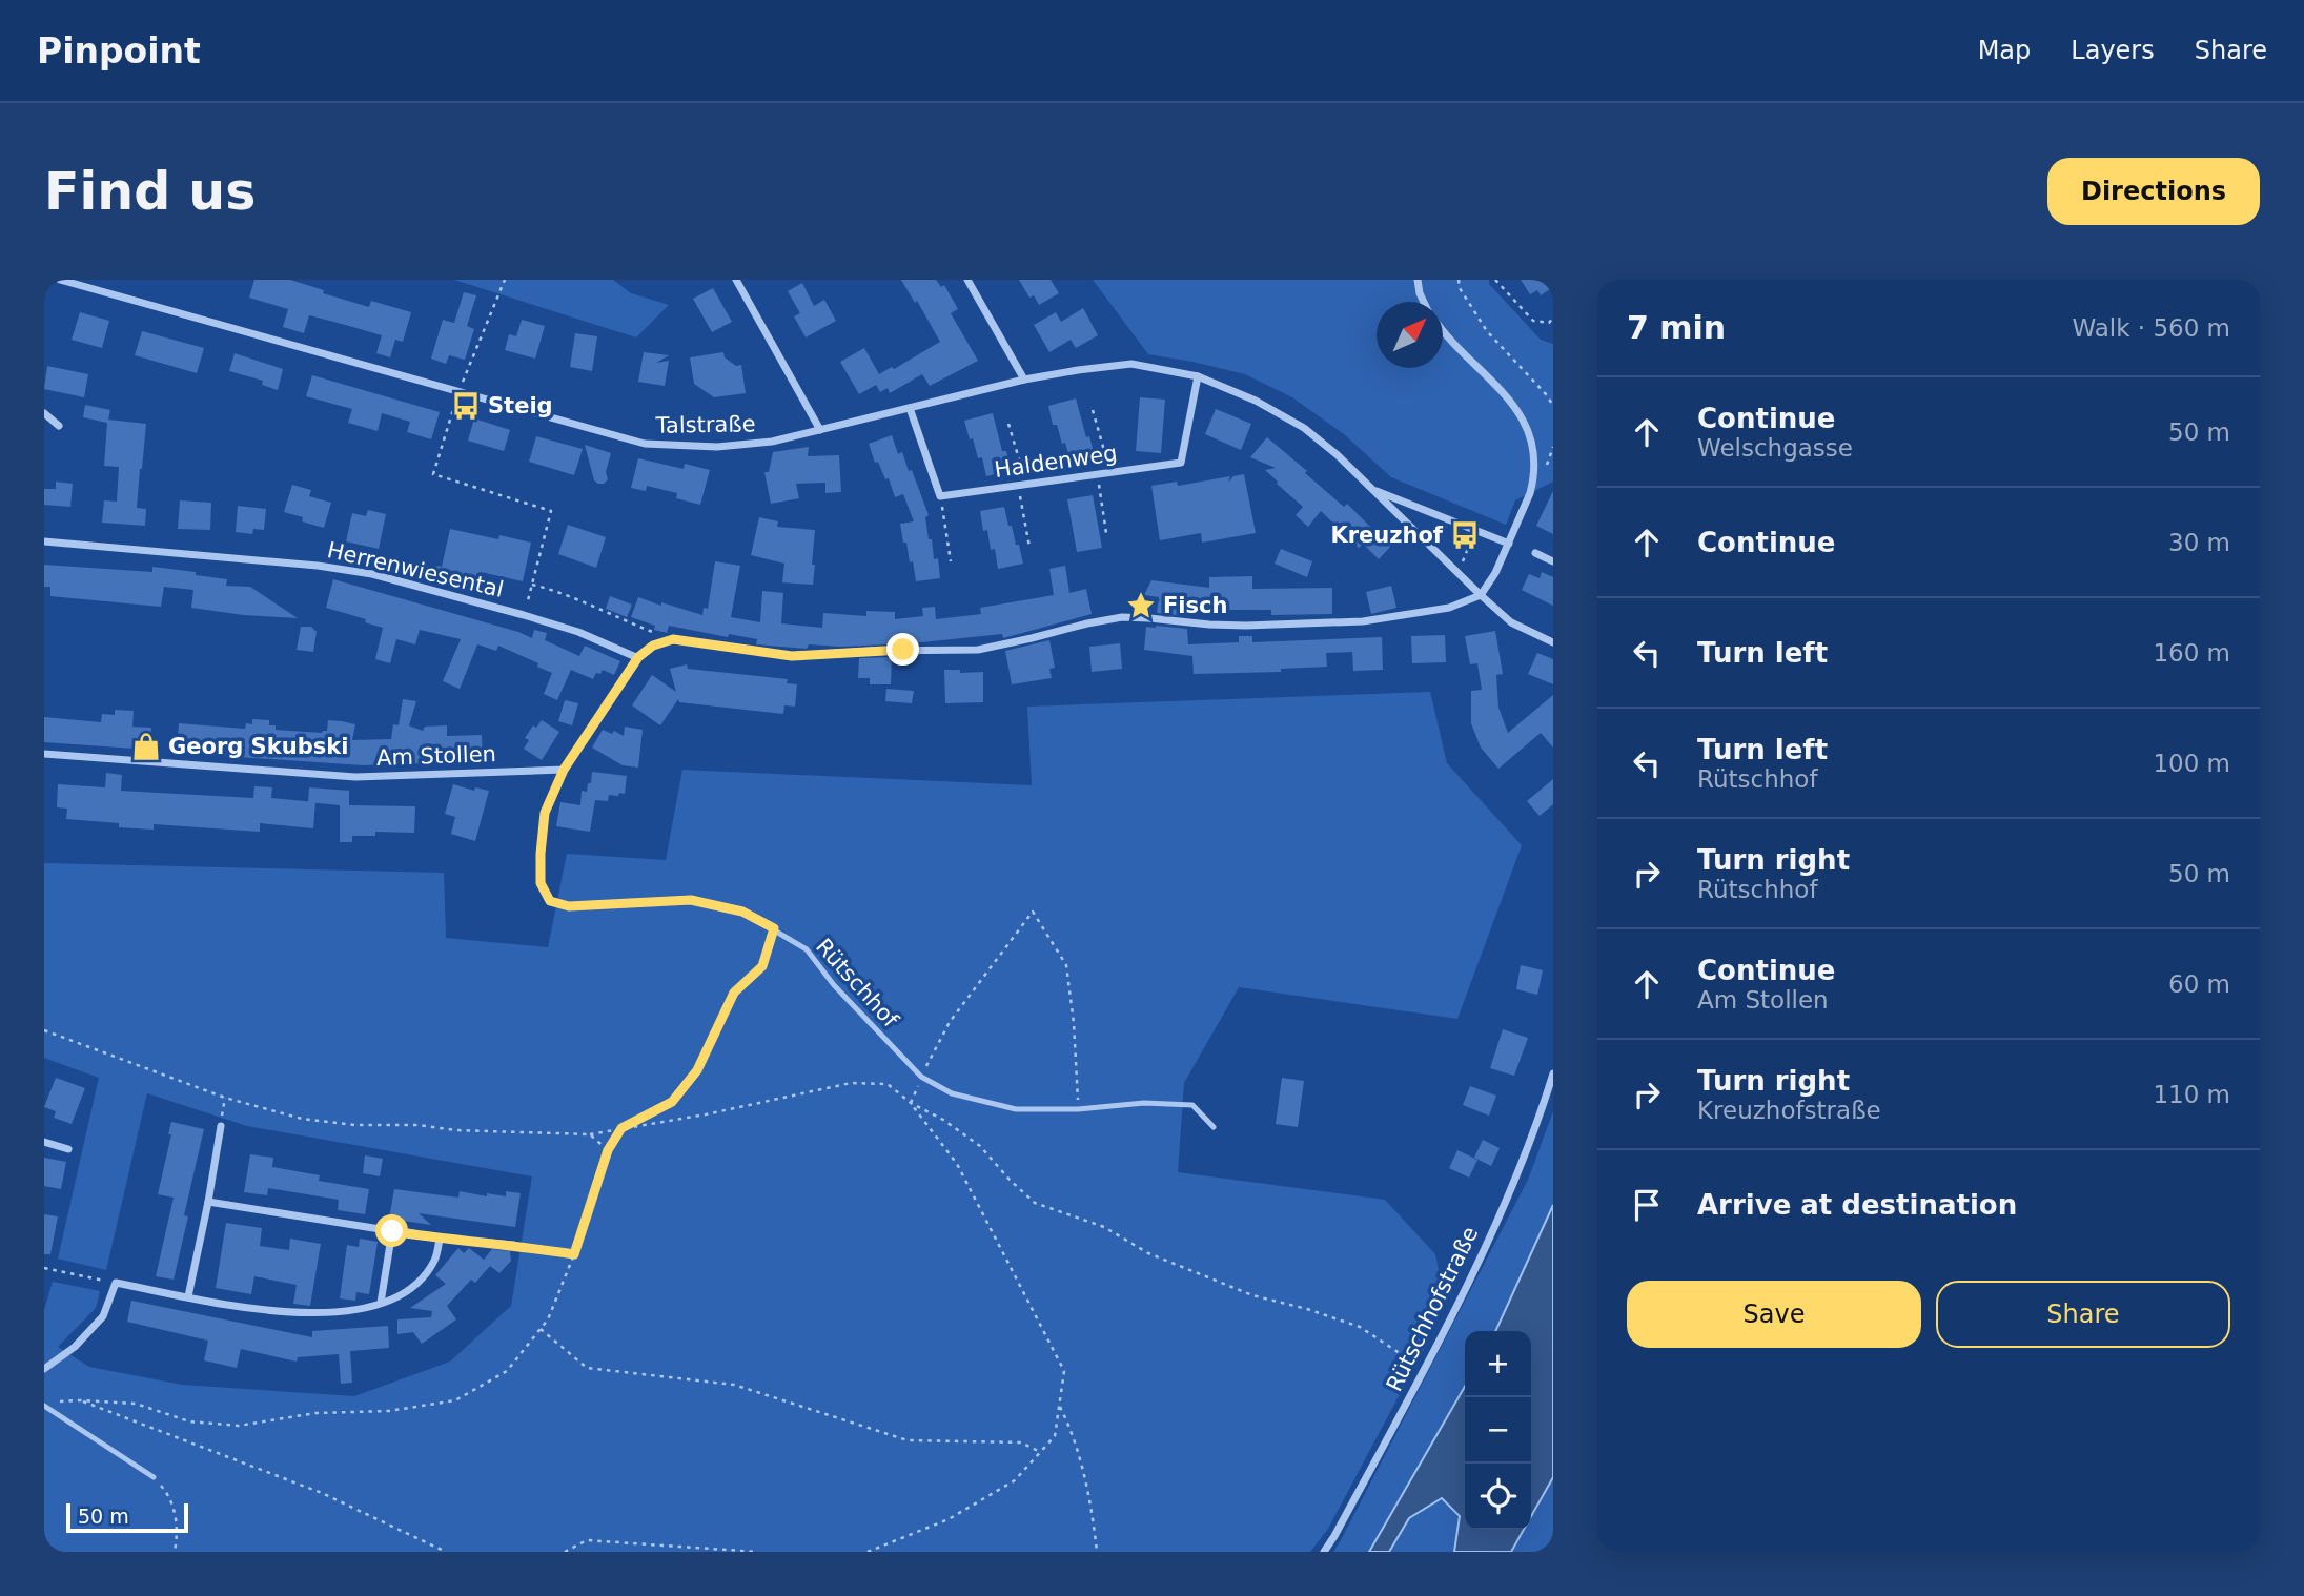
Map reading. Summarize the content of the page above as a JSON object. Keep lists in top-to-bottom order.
{
  "streets": {
    "street": [
      "Talstraße",
      "Haldenweg",
      "Herrenwiesental",
      "Am Stollen",
      "Rütschhofstraße"
    ],
    "lane": ["Rütschhof"]
  },
  "crossings": [
    ["Talstraße", "Haldenweg"],
    ["Am Stollen", "Rütschhof"]
  ],
  "places": {
    "bus stop": ["Steig", "Kreuzhof"],
    "place": ["Fisch"],
    "shop": ["Georg Skubski"]
  },
  "scale_bar": "50 m",
  "north": "top right",
  "page": {
    "header": "Pinpoint",
    "nav": ["Map", "Layers", "Share"],
    "buttons": [
      "Directions",
      ["Save", "Share"]
    ],
    "title": "Find us",
    "heading": ["7 min", "Walk · 560 m"],
    "list": [
      ["Continue", "Welschgasse", "50 m"],
      ["Continue", "30 m"],
      ["Turn left", "160 m"],
      ["Turn left", "Rütschhof", "100 m"],
      ["Turn right", "Rütschhof", "50 m"],
      ["Continue", "Am Stollen", "60 m"],
      ["Turn right", "Kreuzhofstraße", "110 m"],
      "Arrive at destination"
    ],
    "map_buttons": ["+", "−"],
    "scale": "50 m"
  }
}
